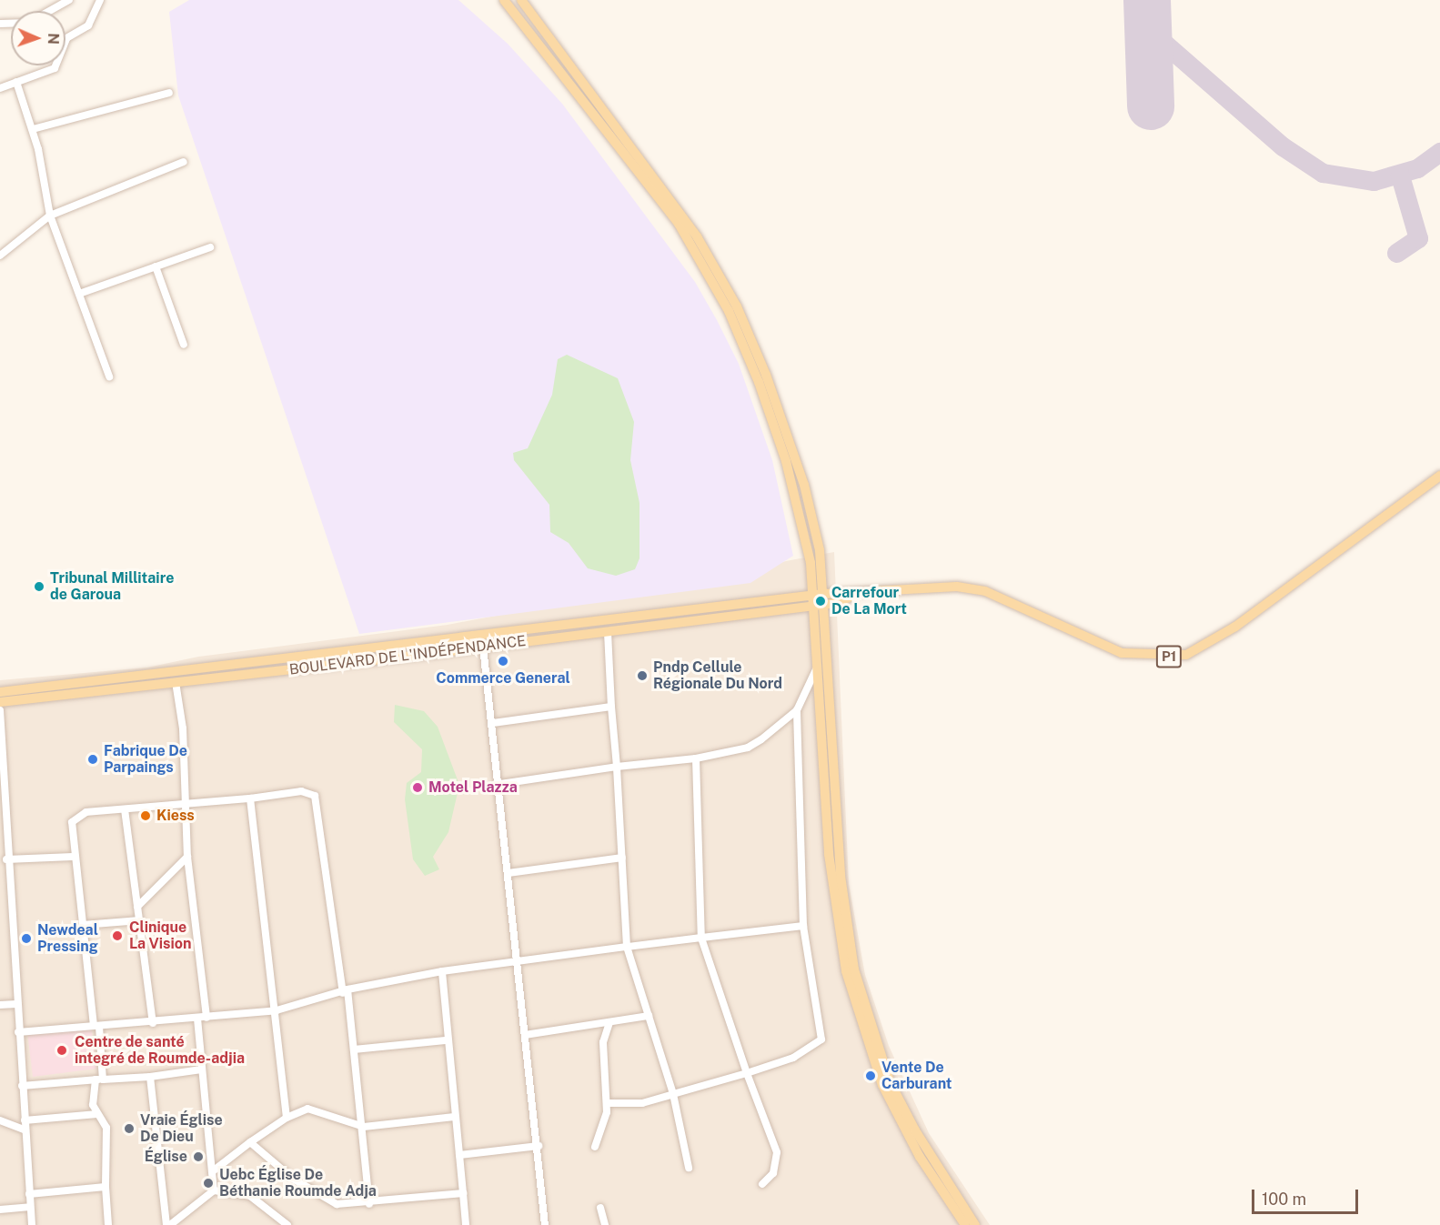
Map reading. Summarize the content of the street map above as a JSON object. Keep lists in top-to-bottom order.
{
  "streets": {
    "main road": ["BOULEVARD DE L'INDÉPENDANCE", "P1"]
  },
  "places": [
    "Tribunal Millitaire de Garoua",
    "Carrefour De La Mort",
    "Commerce General",
    "Pndp Cellule Régionale Du Nord",
    "Fabrique De Parpaings",
    "Motel Plazza",
    "Kiess",
    "Clinique La Vision",
    "Newdeal Pressing",
    "Centre de santé integré de Roumde-adjia",
    "Vente De Carburant",
    "Vraie Église De Dieu",
    "Église",
    "Uebc Église De Béthanie Roumde Adja"
  ],
  "scale_bar": "100 m",
  "north": "right"
}
